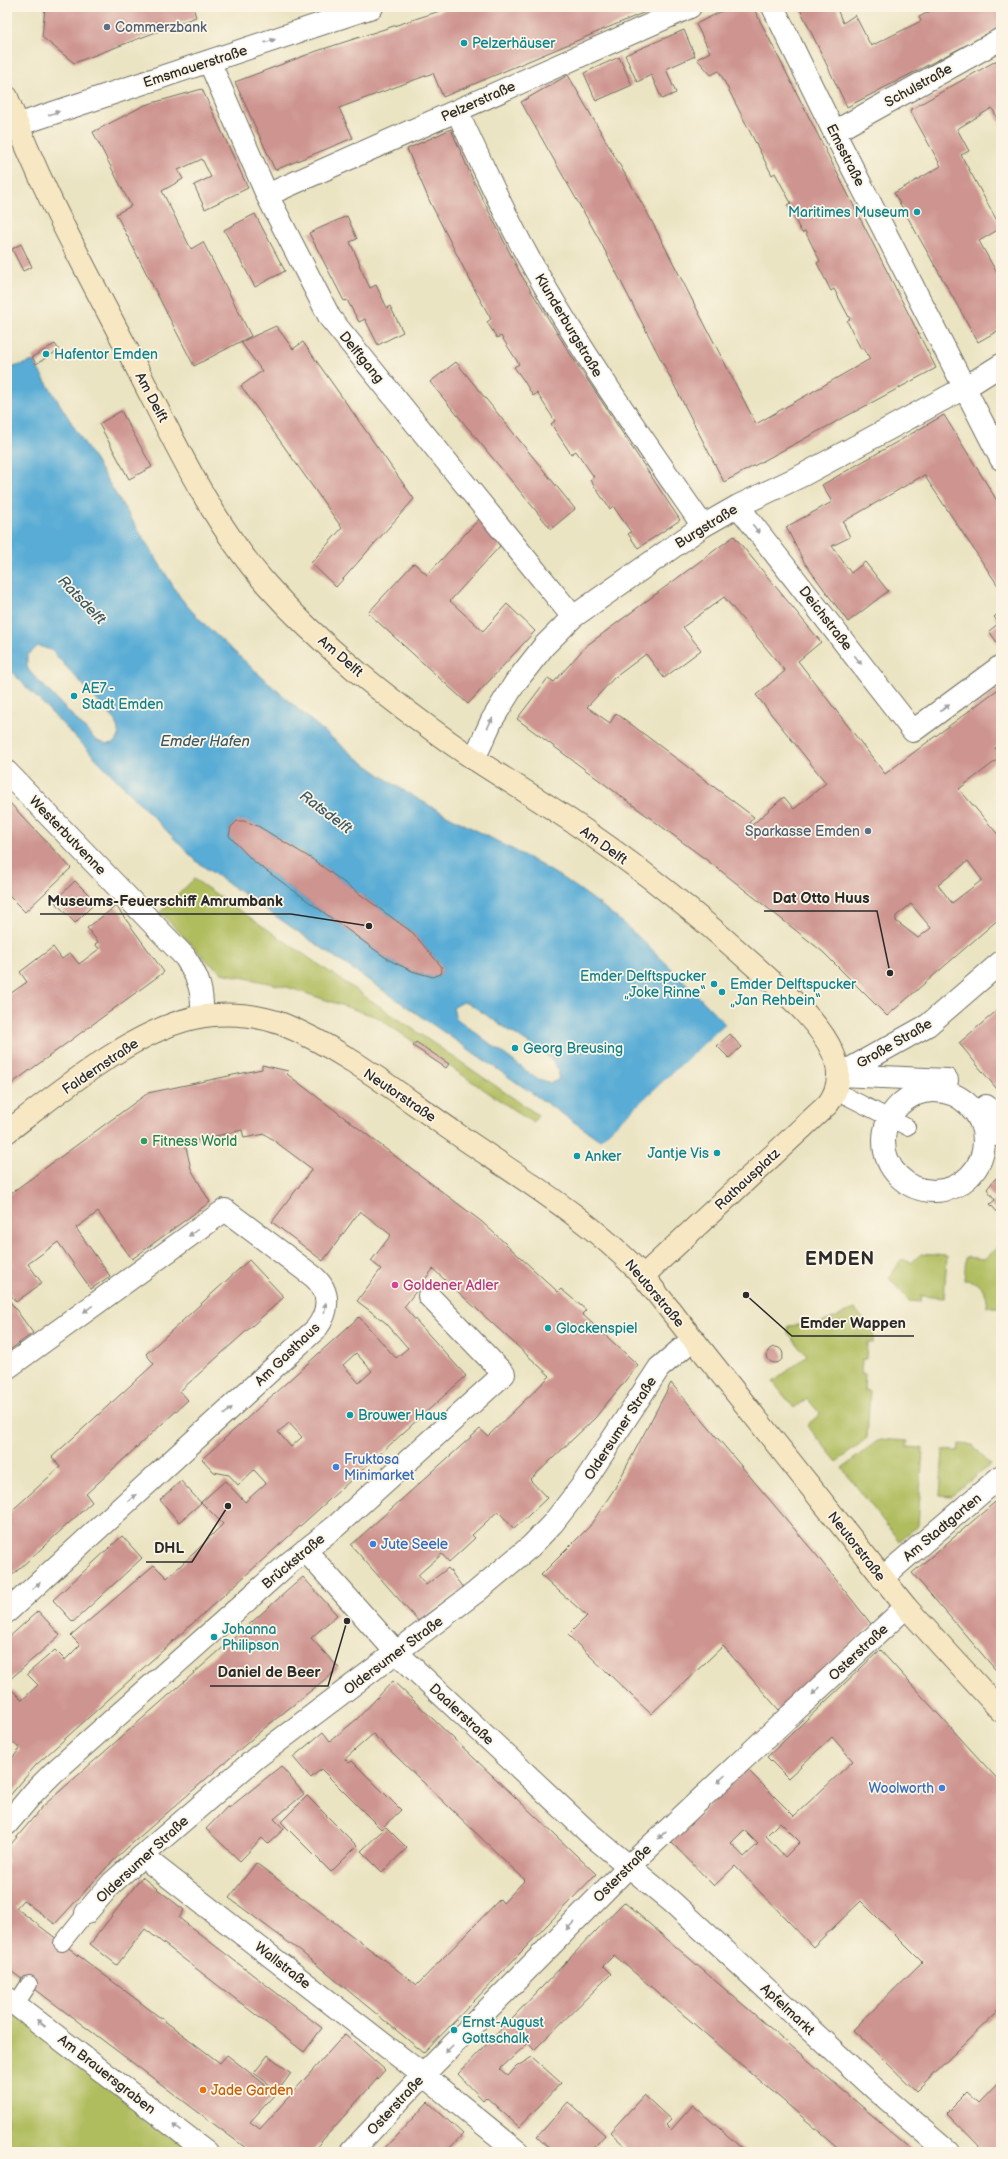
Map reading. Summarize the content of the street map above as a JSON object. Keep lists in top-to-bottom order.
{
  "streets": {
    "street": [
      "Emsmauerstraße",
      "Schulstraße",
      "Pelzerstraße",
      "Emsstraße",
      "Klunderburgstraße",
      "Delftgang",
      "Am Delft",
      "Burgstraße",
      "Deichstraße",
      "Westerbutvenne",
      "Große Straße",
      "Faldernstraße",
      "Neutorstraße",
      "Rathausplatz",
      "Am Gasthaus",
      "Oldersumer Straße",
      "Am Stadtgarten",
      "Brückstraße",
      "Osterstraße",
      "Daalerstraße",
      "Wallstraße",
      "Apfelmarkt",
      "Am Brauersgraben"
    ]
  },
  "crossings": [
    ["Emsmauerstraße", "Delftgang"],
    ["Emsmauerstraße", "Am Delft"],
    ["Schulstraße", "Emsstraße"],
    ["Pelzerstraße", "Klunderburgstraße"],
    ["Pelzerstraße", "Delftgang"],
    ["Emsstraße", "Burgstraße"],
    ["Klunderburgstraße", "Burgstraße"],
    ["Delftgang", "Burgstraße"],
    ["Am Delft", "Burgstraße"],
    ["Am Delft", "Große Straße"],
    ["Am Delft", "Rathausplatz"],
    ["Burgstraße", "Deichstraße"],
    ["Westerbutvenne", "Faldernstraße"],
    ["Westerbutvenne", "Neutorstraße"],
    ["Große Straße", "Rathausplatz"],
    ["Faldernstraße", "Neutorstraße"],
    ["Neutorstraße", "Rathausplatz"],
    ["Neutorstraße", "Oldersumer Straße"],
    ["Neutorstraße", "Am Stadtgarten"],
    ["Neutorstraße", "Osterstraße"],
    ["Oldersumer Straße", "Daalerstraße"],
    ["Oldersumer Straße", "Wallstraße"],
    ["Brückstraße", "Daalerstraße"],
    ["Osterstraße", "Daalerstraße"],
    ["Osterstraße", "Wallstraße"],
    ["Osterstraße", "Apfelmarkt"],
    ["Daalerstraße", "Apfelmarkt"]
  ],
  "one_way": ["Emsmauerstraße", "Osterstraße", "Am Brauersgraben"],
  "districts": ["EMDEN"],
  "water": ["Ratsdelft", "Emder Hafen"],
  "places": [
    "Commerzbank",
    "Pelzerhäuser",
    "Maritimes Museum",
    "Hafentor Emden",
    "AE7 - Stadt Emden",
    "Sparkasse Emden",
    "Museums-Feuerschiff Amrumbank",
    "Dat Otto Huus",
    "Emder Delftspucker „Joke Rinne“",
    "Emder Delftspucker „Jan Rehbein“",
    "Georg Breusing",
    "Fitness World",
    "Jantje Vis",
    "Anker",
    "Goldener Adler",
    "Emder Wappen",
    "Glockenspiel",
    "Brouwer Haus",
    "Fruktosa Minimarket",
    "DHL",
    "Jute Seele",
    "Daniel de Beer",
    "Johanna Philipson",
    "Woolworth",
    "Ernst-August Gottschalk",
    "Jade Garden"
  ]
}
